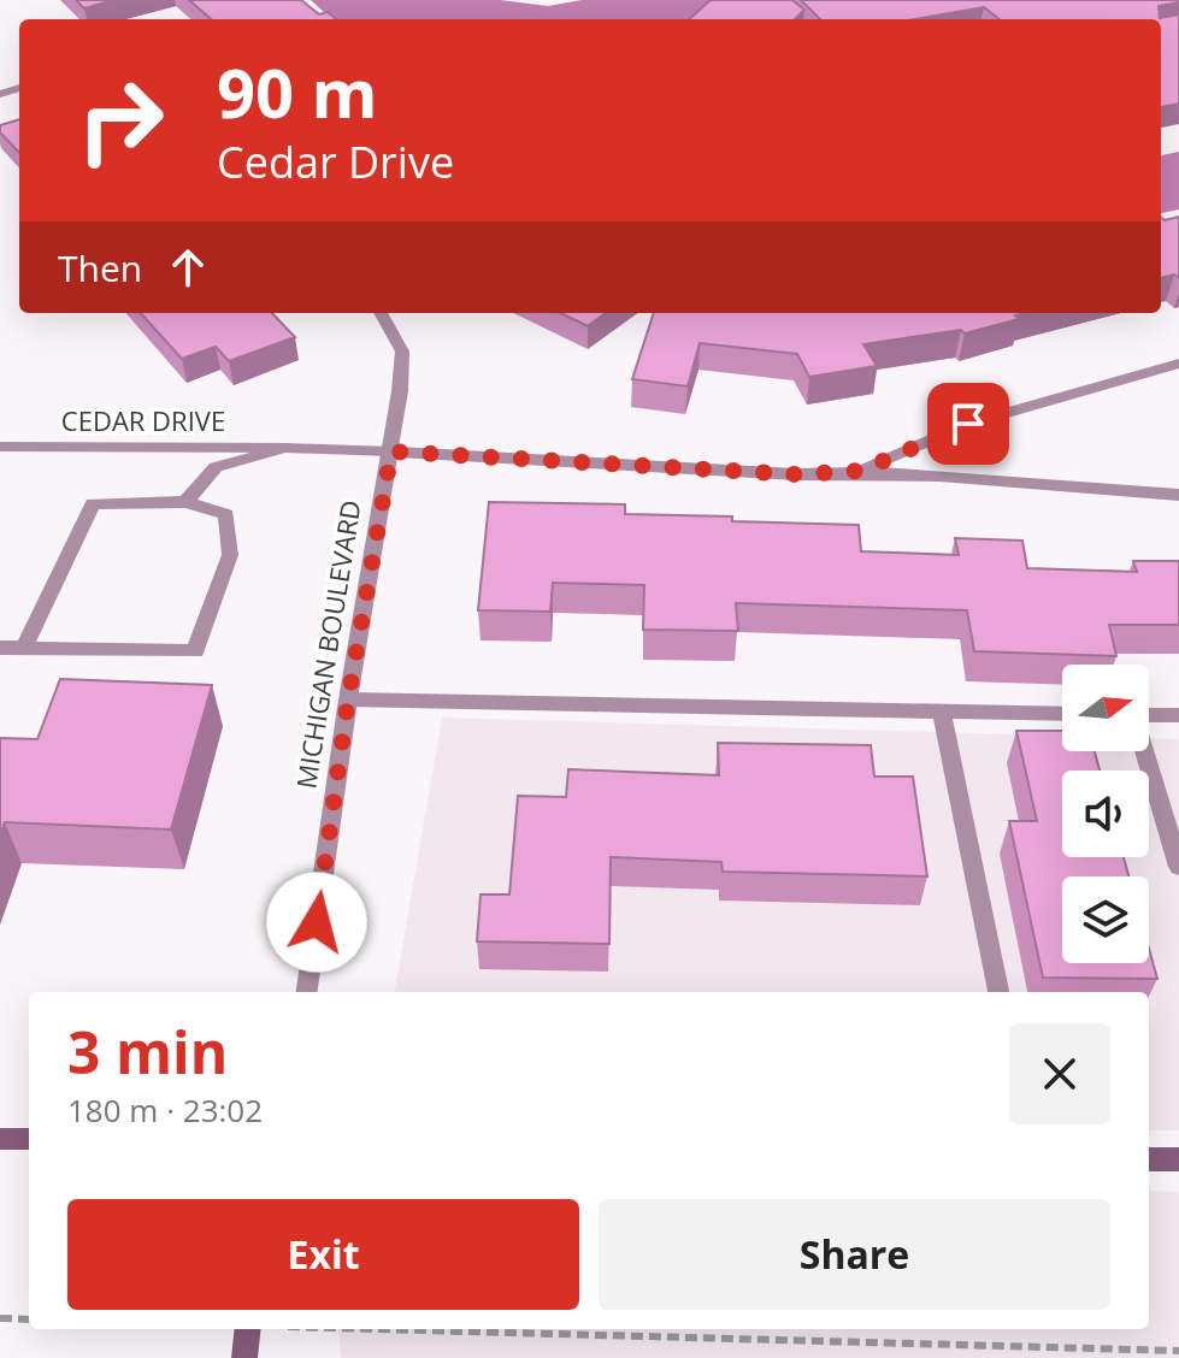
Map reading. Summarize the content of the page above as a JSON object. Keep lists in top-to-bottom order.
{
  "streets": {
    "street": ["CEDAR DRIVE", "MICHIGAN BOULEVARD"]
  },
  "crossings": [
    ["CEDAR DRIVE", "MICHIGAN BOULEVARD"]
  ],
  "north": "right",
  "page": {
    "turn": ["90 m", "Cedar Drive"],
    "then": "Then",
    "heading": ["3 min", "180 m · 23:02"],
    "buttons": ["Exit", "Share"]
  }
}
